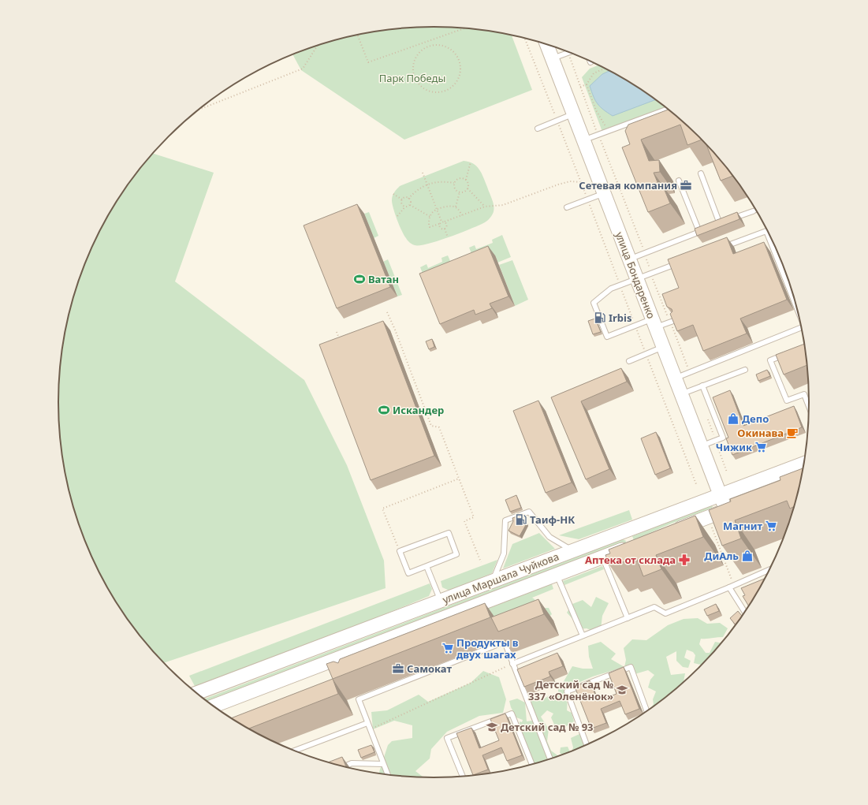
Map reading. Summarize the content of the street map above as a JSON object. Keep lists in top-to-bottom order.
{
  "streets": {
    "main road": ["улица Бондаренко", "улица Маршала Чуйкова"]
  },
  "crossings": [
    ["улица Бондаренко", "улица Маршала Чуйкова"]
  ],
  "parks": ["Парк Победы"],
  "places": {
    "office": ["Сетевая компания", "Самокат"],
    "sports": ["Ватан", "Искандер"],
    "fuel station": ["Irbis", "Таиф-НК"],
    "shop": ["Депо", "ДиАль"],
    "cafe": ["Окинава"],
    "supermarket": ["Чижик", "Магнит", "Продукты в двух шагах"],
    "pharmacy": ["Аптека от склада"],
    "school or university": ["Детский сад № 337 «Оленёнок»", "Детский сад № 93"]
  }
}
